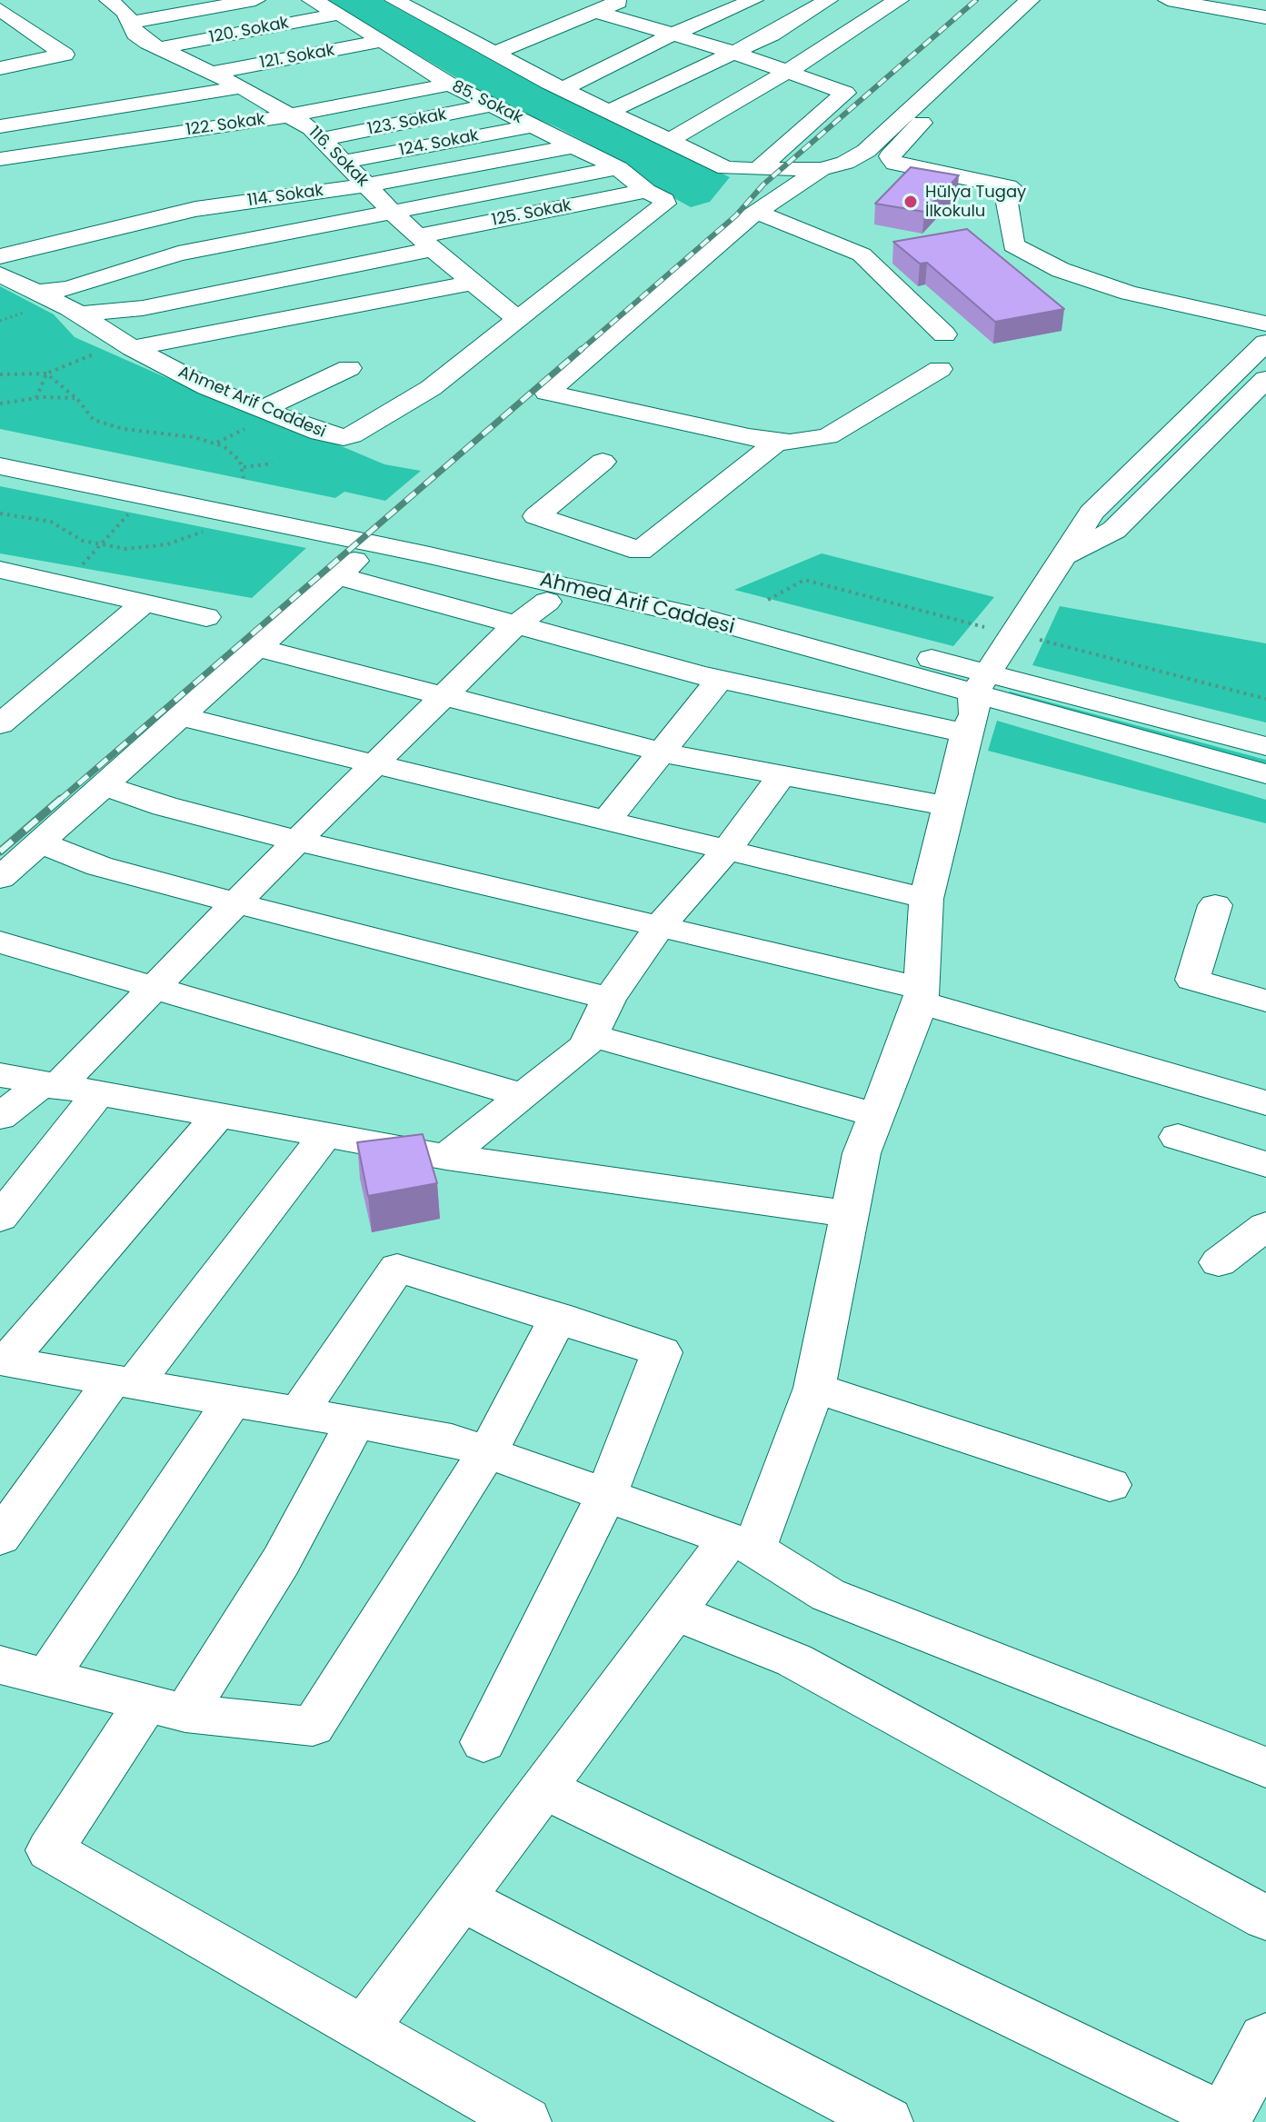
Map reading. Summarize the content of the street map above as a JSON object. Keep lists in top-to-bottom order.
{
  "streets": {
    "street": [
      "120. Sokak",
      "121. Sokak",
      "85. Sokak",
      "123. Sokak",
      "122. Sokak",
      "124. Sokak",
      "116. Sokak",
      "114. Sokak",
      "125. Sokak",
      "Ahmet Arif Caddesi",
      "Ahmed Arif Caddesi"
    ]
  },
  "crossings": [
    ["120. Sokak", "85. Sokak"],
    ["120. Sokak", "116. Sokak"],
    ["121. Sokak", "85. Sokak"],
    ["121. Sokak", "116. Sokak"],
    ["85. Sokak", "123. Sokak"],
    ["85. Sokak", "122. Sokak"],
    ["85. Sokak", "124. Sokak"],
    ["85. Sokak", "114. Sokak"],
    ["85. Sokak", "125. Sokak"],
    ["85. Sokak", "Ahmet Arif Caddesi"],
    ["123. Sokak", "116. Sokak"],
    ["122. Sokak", "116. Sokak"],
    ["124. Sokak", "116. Sokak"],
    ["116. Sokak", "114. Sokak"],
    ["116. Sokak", "125. Sokak"],
    ["116. Sokak", "Ahmet Arif Caddesi"],
    ["125. Sokak", "Ahmet Arif Caddesi"]
  ],
  "places": ["Hülya Tugay İlkokulu"]
}
